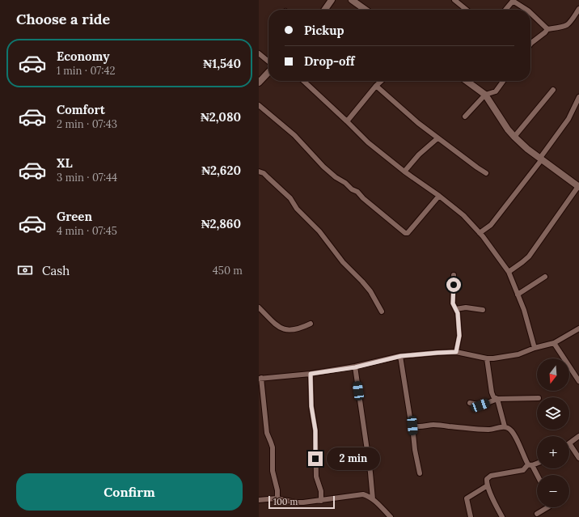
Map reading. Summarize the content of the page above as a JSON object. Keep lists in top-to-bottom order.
{
  "scale_bar": "100 m",
  "north": "bottom",
  "page": {
    "heading": "Choose a ride",
    "banner": ["Pickup", "Drop-off"],
    "list": [
      {
        "name": "Economy",
        "note": "1 min · 07:42",
        "value": "₦1,540"
      },
      {
        "name": "Comfort",
        "note": "2 min · 07:43",
        "value": "₦2,080"
      },
      {
        "name": "XL",
        "note": "3 min · 07:44",
        "value": "₦2,620"
      },
      {
        "name": "Green",
        "note": "4 min · 07:45",
        "value": "₦2,860"
      }
    ],
    "pay": ["Cash", "450 m"],
    "map_buttons": ["+", "−"],
    "bubble": "2 min",
    "buttons": "Confirm",
    "scale": "100 m"
  }
}
